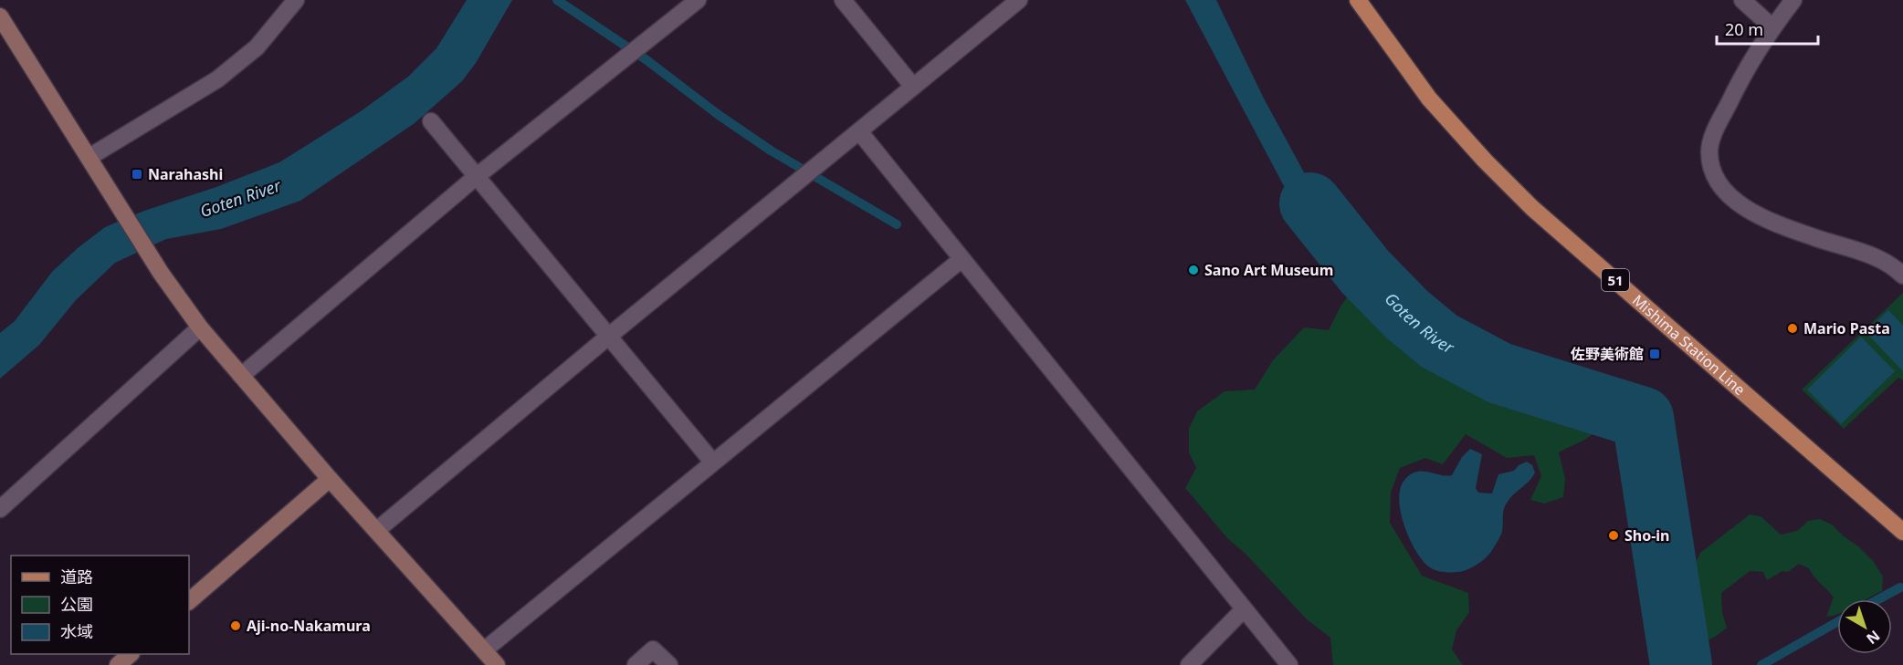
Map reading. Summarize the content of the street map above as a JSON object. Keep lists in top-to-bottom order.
{
  "streets": {
    "main road": ["51", "Mishima Station Line"]
  },
  "water": ["Goten River"],
  "places": {
    "transit": ["Narahashi", "佐野美術館"],
    "other": [
      "Sano Art Museum",
      "Mario Pasta",
      "Sho-in",
      "Aji-no-Nakamura"
    ]
  },
  "legend": ["道路", "公園", "水域"],
  "scale_bar": "20 m",
  "north": "bottom right"
}
